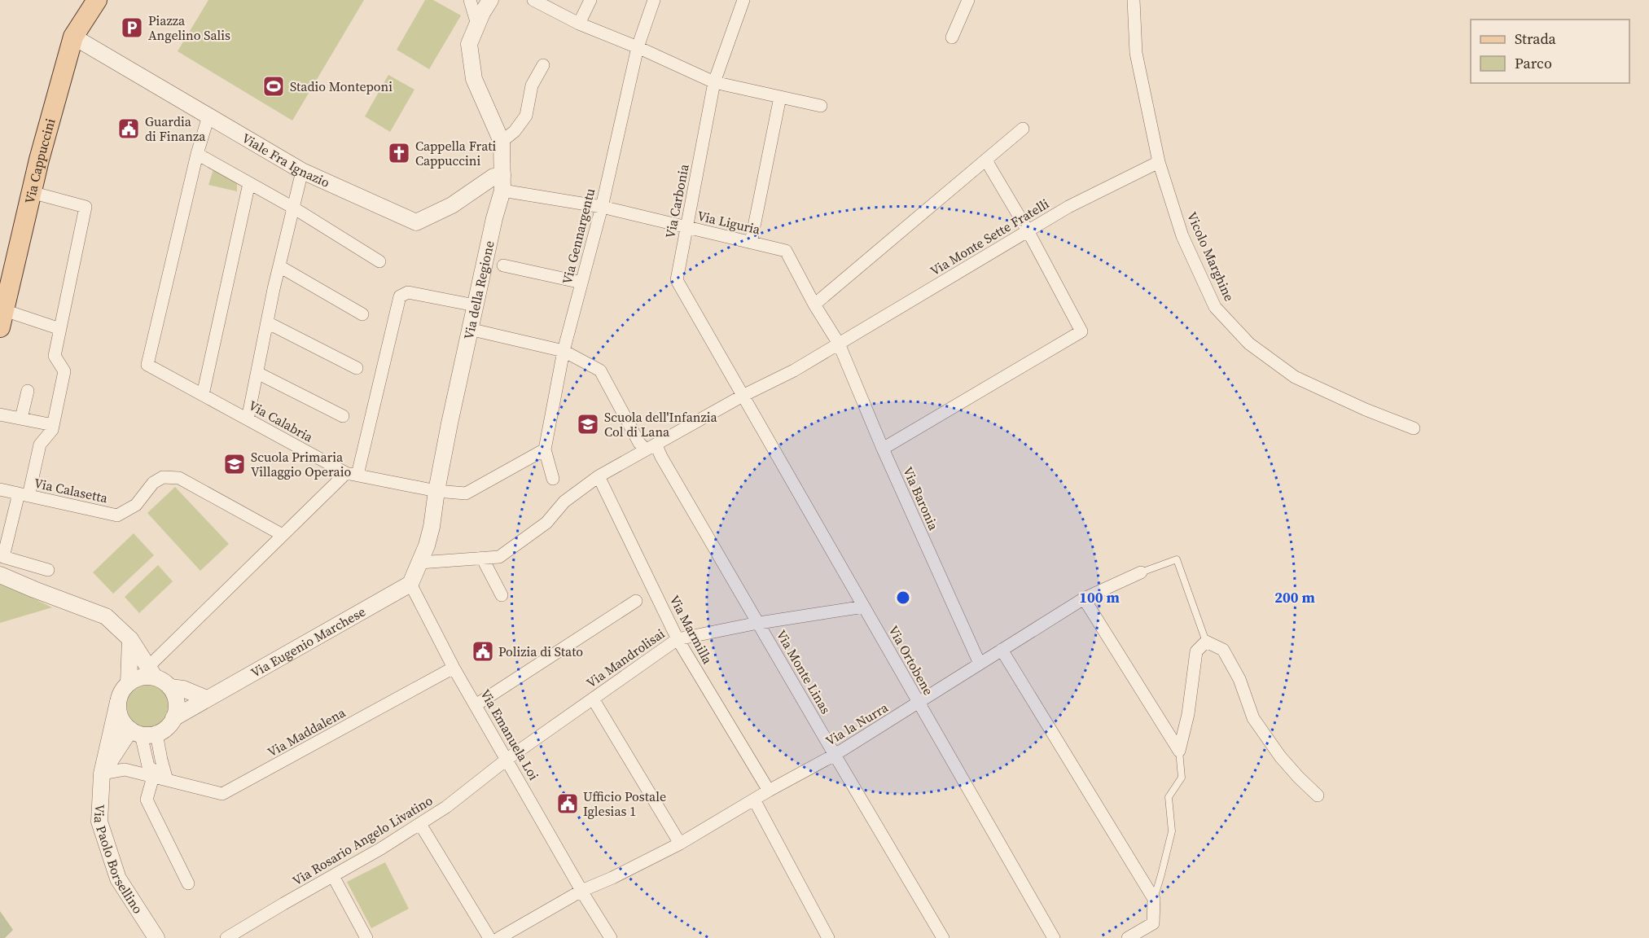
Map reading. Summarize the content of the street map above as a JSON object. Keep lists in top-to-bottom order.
{
  "streets": {
    "main road": ["Via Cappuccini"],
    "street": [
      "Viale Fra Ignazio",
      "Via Carbonia",
      "Via Liguria",
      "Via Gennargentu",
      "Via Monte Sette Fratelli",
      "Vicolo Marghine",
      "Via della Regione",
      "Via Calabria",
      "Via Calasetta",
      "Via Baronia",
      "Via Marmilla",
      "Via Eugenio Marchese",
      "Via Mandrolisai",
      "Via Ortobene",
      "Via Monte Linas",
      "Via la Nurra",
      "Via Maddalena",
      "Via Emanuela Loi",
      "Via Rosario Angelo Livatino",
      "Via Paolo Borsellino"
    ]
  },
  "crossings": [
    ["Viale Fra Ignazio", "Via Cappuccini"],
    ["Viale Fra Ignazio", "Via Liguria"],
    ["Viale Fra Ignazio", "Via della Regione"],
    ["Via Carbonia", "Via Liguria"],
    ["Via Carbonia", "Via Monte Sette Fratelli"],
    ["Via Carbonia", "Via Ortobene"],
    ["Via Liguria", "Via Gennargentu"],
    ["Via Liguria", "Via Monte Sette Fratelli"],
    ["Via Liguria", "Via della Regione"],
    ["Via Liguria", "Via Baronia"],
    ["Via Gennargentu", "Via Calabria"],
    ["Via Monte Sette Fratelli", "Vicolo Marghine"],
    ["Via Monte Sette Fratelli", "Via della Regione"],
    ["Via Monte Sette Fratelli", "Via Baronia"],
    ["Via Monte Sette Fratelli", "Via Marmilla"],
    ["Via Monte Sette Fratelli", "Via Ortobene"],
    ["Via Monte Sette Fratelli", "Via Monte Linas"],
    ["Via della Regione", "Via Calabria"],
    ["Via della Regione", "Via Eugenio Marchese"],
    ["Via della Regione", "Via Emanuela Loi"],
    ["Via Baronia", "Via la Nurra"],
    ["Via Marmilla", "Via Mandrolisai"],
    ["Via Marmilla", "Via la Nurra"],
    ["Via Eugenio Marchese", "Via Maddalena"],
    ["Via Eugenio Marchese", "Via Emanuela Loi"],
    ["Via Eugenio Marchese", "Via Paolo Borsellino"],
    ["Via Mandrolisai", "Via Ortobene"],
    ["Via Mandrolisai", "Via Monte Linas"],
    ["Via Mandrolisai", "Via Emanuela Loi"],
    ["Via Mandrolisai", "Via Rosario Angelo Livatino"],
    ["Via Ortobene", "Via la Nurra"],
    ["Via Monte Linas", "Via la Nurra"],
    ["Via la Nurra", "Via Emanuela Loi"],
    ["Via Maddalena", "Via Emanuela Loi"],
    ["Via Maddalena", "Via Paolo Borsellino"],
    ["Via Emanuela Loi", "Via Rosario Angelo Livatino"]
  ],
  "places": {
    "parking": ["Piazza Angelino Salis"],
    "sports": ["Stadio Monteponi"],
    "public building": ["Guardia di Finanza", "Polizia di Stato", "Ufficio Postale Iglesias 1"],
    "church": ["Cappella Frati Cappuccini"],
    "school or university": ["Scuola dell'Infanzia Col di Lana", "Scuola Primaria Villaggio Operaio"]
  },
  "legend": ["Strada", "Parco"],
  "rings": ["100 m", "200 m"]
}
